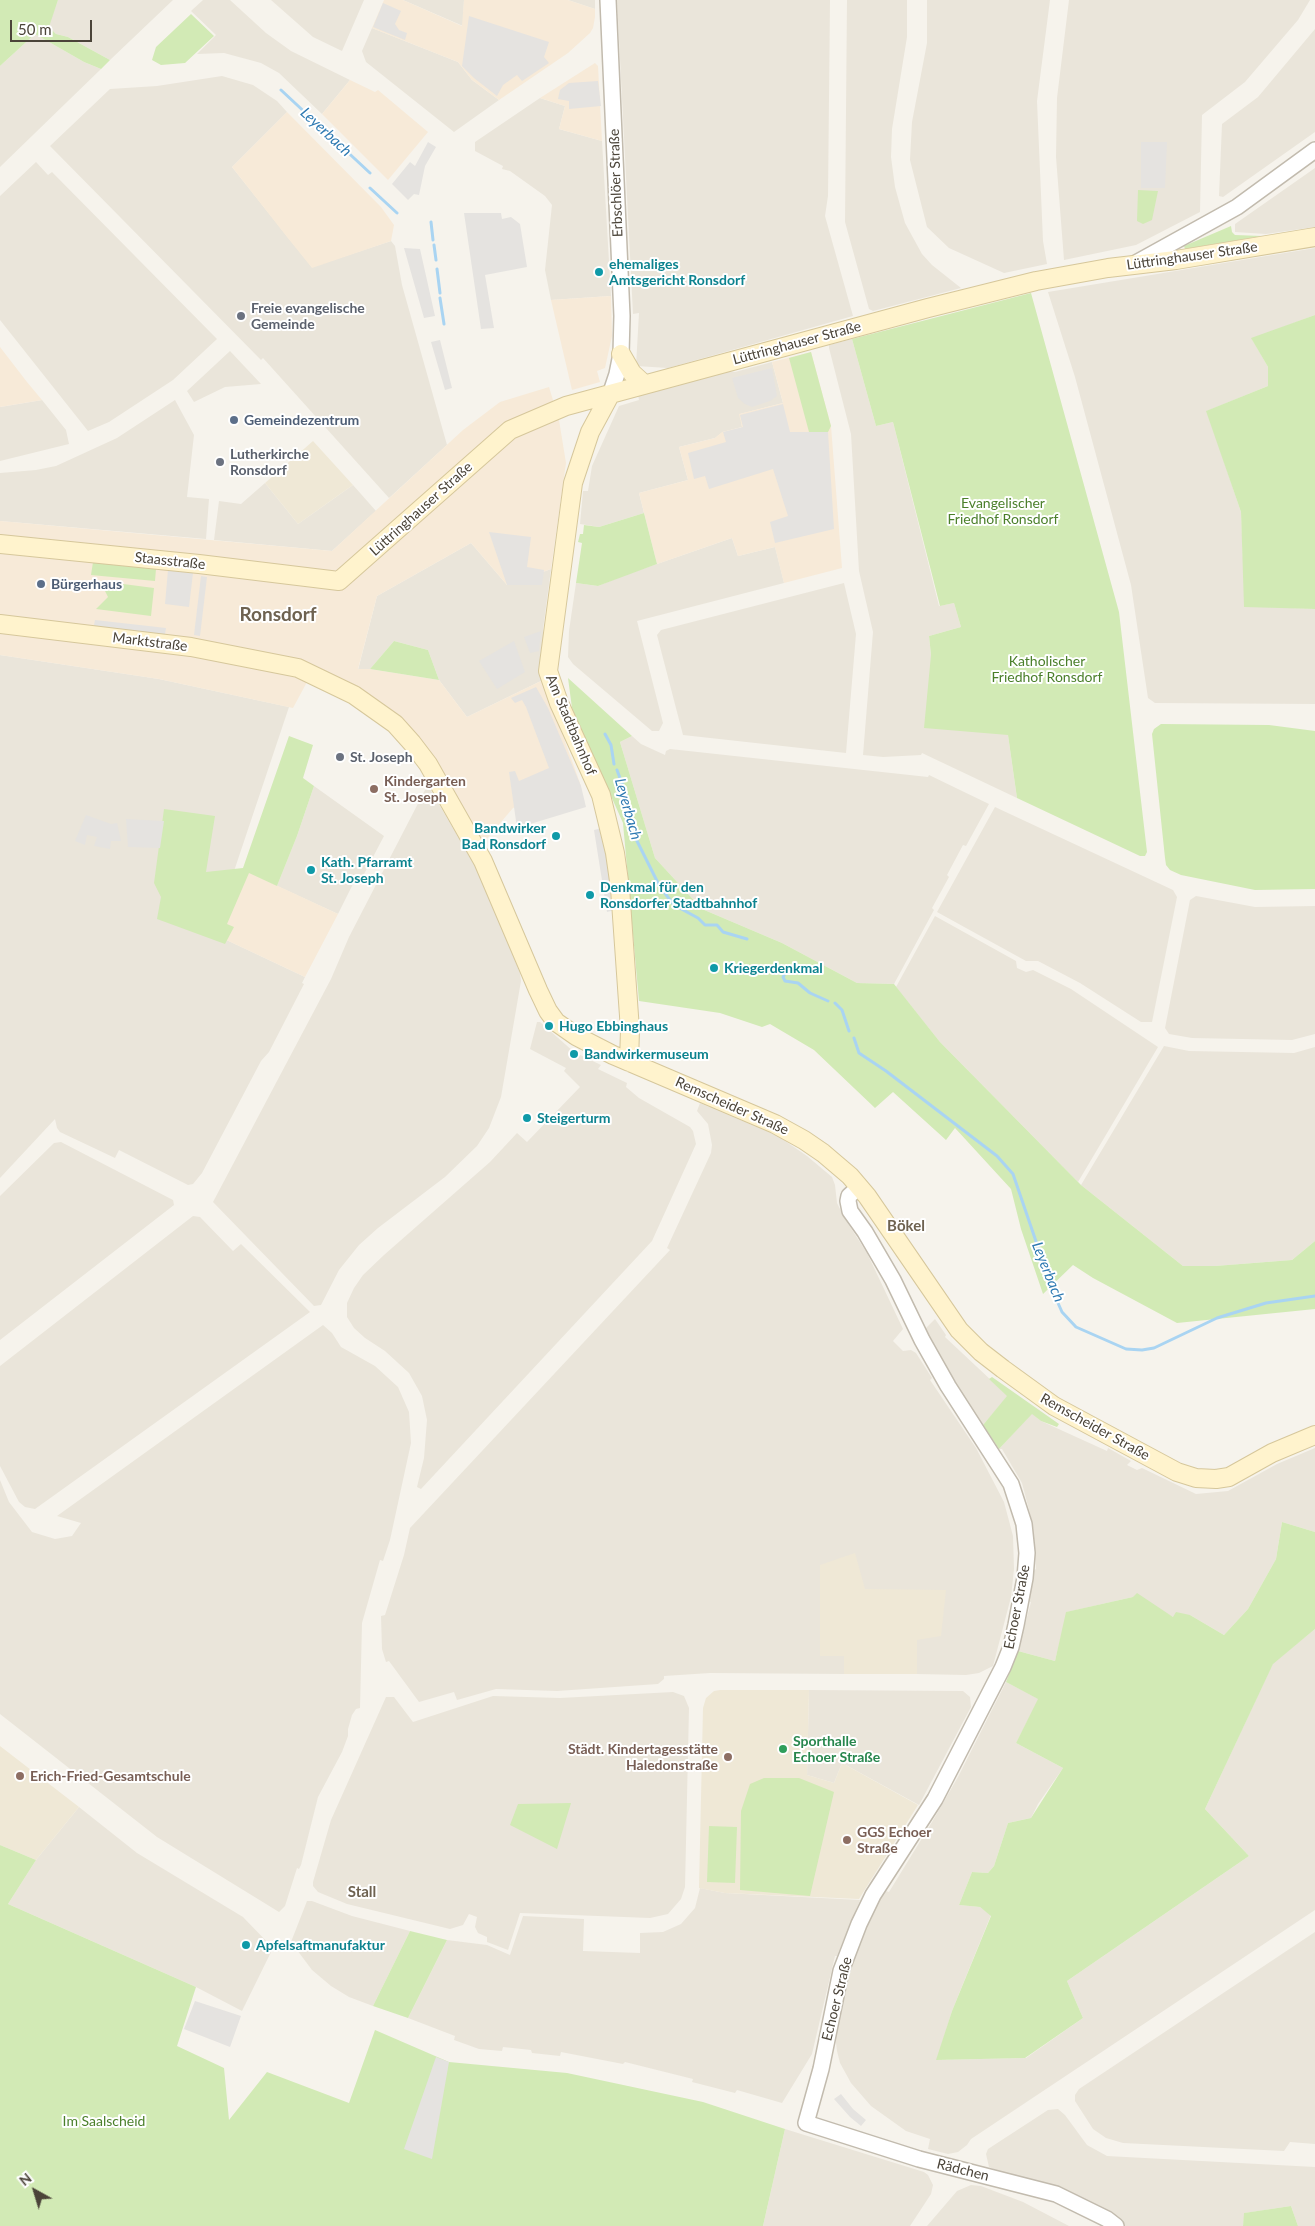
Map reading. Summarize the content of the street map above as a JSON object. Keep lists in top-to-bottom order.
{
  "streets": {
    "main road": [
      "Lüttringhauser Straße",
      "Staasstraße",
      "Marktstraße",
      "Am Stadtbahnhof",
      "Remscheider Straße"
    ],
    "street": ["Erbschlöer Straße", "Echoer Straße", "Rädchen"]
  },
  "crossings": [
    ["Erbschlöer Straße", "Lüttringhauser Straße"],
    ["Erbschlöer Straße", "Am Stadtbahnhof"],
    ["Lüttringhauser Straße", "Staasstraße"],
    ["Lüttringhauser Straße", "Am Stadtbahnhof"],
    ["Marktstraße", "Remscheider Straße"],
    ["Am Stadtbahnhof", "Remscheider Straße"],
    ["Remscheider Straße", "Echoer Straße"],
    ["Echoer Straße", "Rädchen"]
  ],
  "districts": ["Ronsdorf", "Bökel", "Stall"],
  "water": ["Leyerbach"],
  "parks": ["Evangelischer Friedhof Ronsdorf", "Katholischer Friedhof Ronsdorf", "Im Saalscheid"],
  "places": [
    "ehemaliges Amtsgericht Ronsdorf",
    "Freie evangelische Gemeinde",
    "Gemeindezentrum",
    "Lutherkirche Ronsdorf",
    "Bürgerhaus",
    "St. Joseph",
    "Kindergarten St. Joseph",
    "Bandwirker Bad Ronsdorf",
    "Kath. Pfarramt St. Joseph",
    "Denkmal für den Ronsdorfer Stadtbahnhof",
    "Kriegerdenkmal",
    "Hugo Ebbinghaus",
    "Bandwirkermuseum",
    "Steigerturm",
    "Sporthalle Echoer Straße",
    "Städt. Kindertagesstätte Haledonstraße",
    "Erich-Fried-Gesamtschule",
    "GGS Echoer Straße",
    "Apfelsaftmanufaktur"
  ],
  "scale_bar": "50 m",
  "north": "top left"
}
